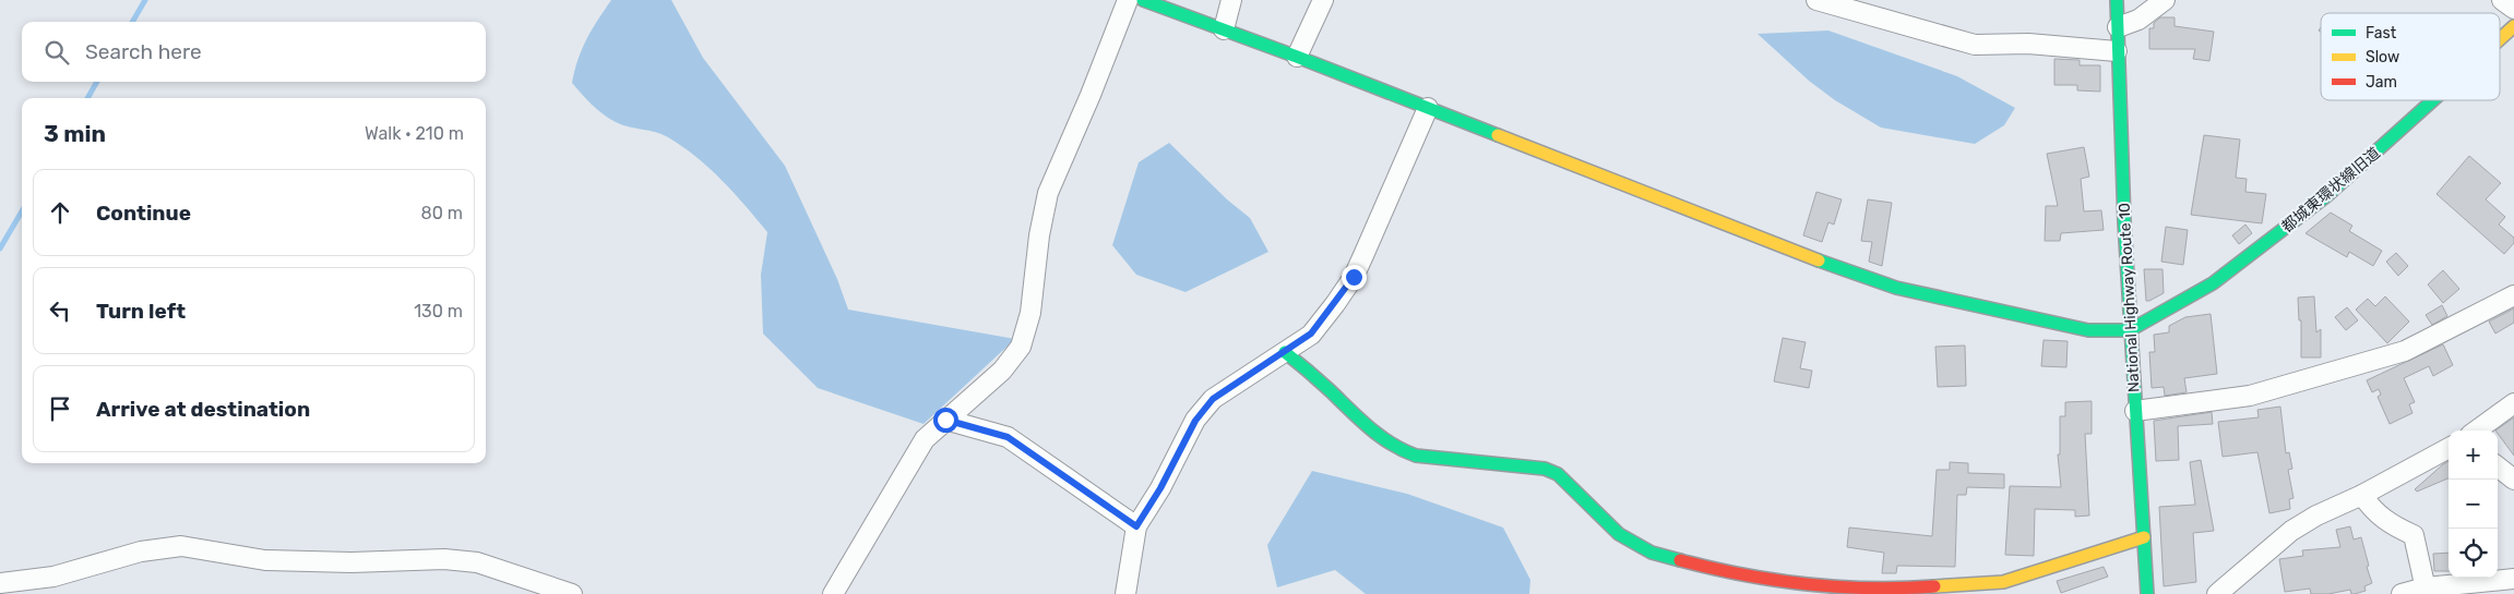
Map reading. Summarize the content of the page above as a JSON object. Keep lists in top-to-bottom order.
{
  "streets": {
    "main road": ["都城東環状線旧道", "National Highway Route 10"]
  },
  "crossings": [
    ["都城東環状線旧道", "National Highway Route 10"]
  ],
  "legend": ["Fast", "Slow", "Jam"],
  "page": {
    "search": "Search here",
    "heading": ["3 min", "Walk · 210 m"],
    "list": [
      ["Continue", "80 m"],
      ["Turn left", "130 m"],
      "Arrive at destination"
    ],
    "map_buttons": ["+", "−"]
  }
}
